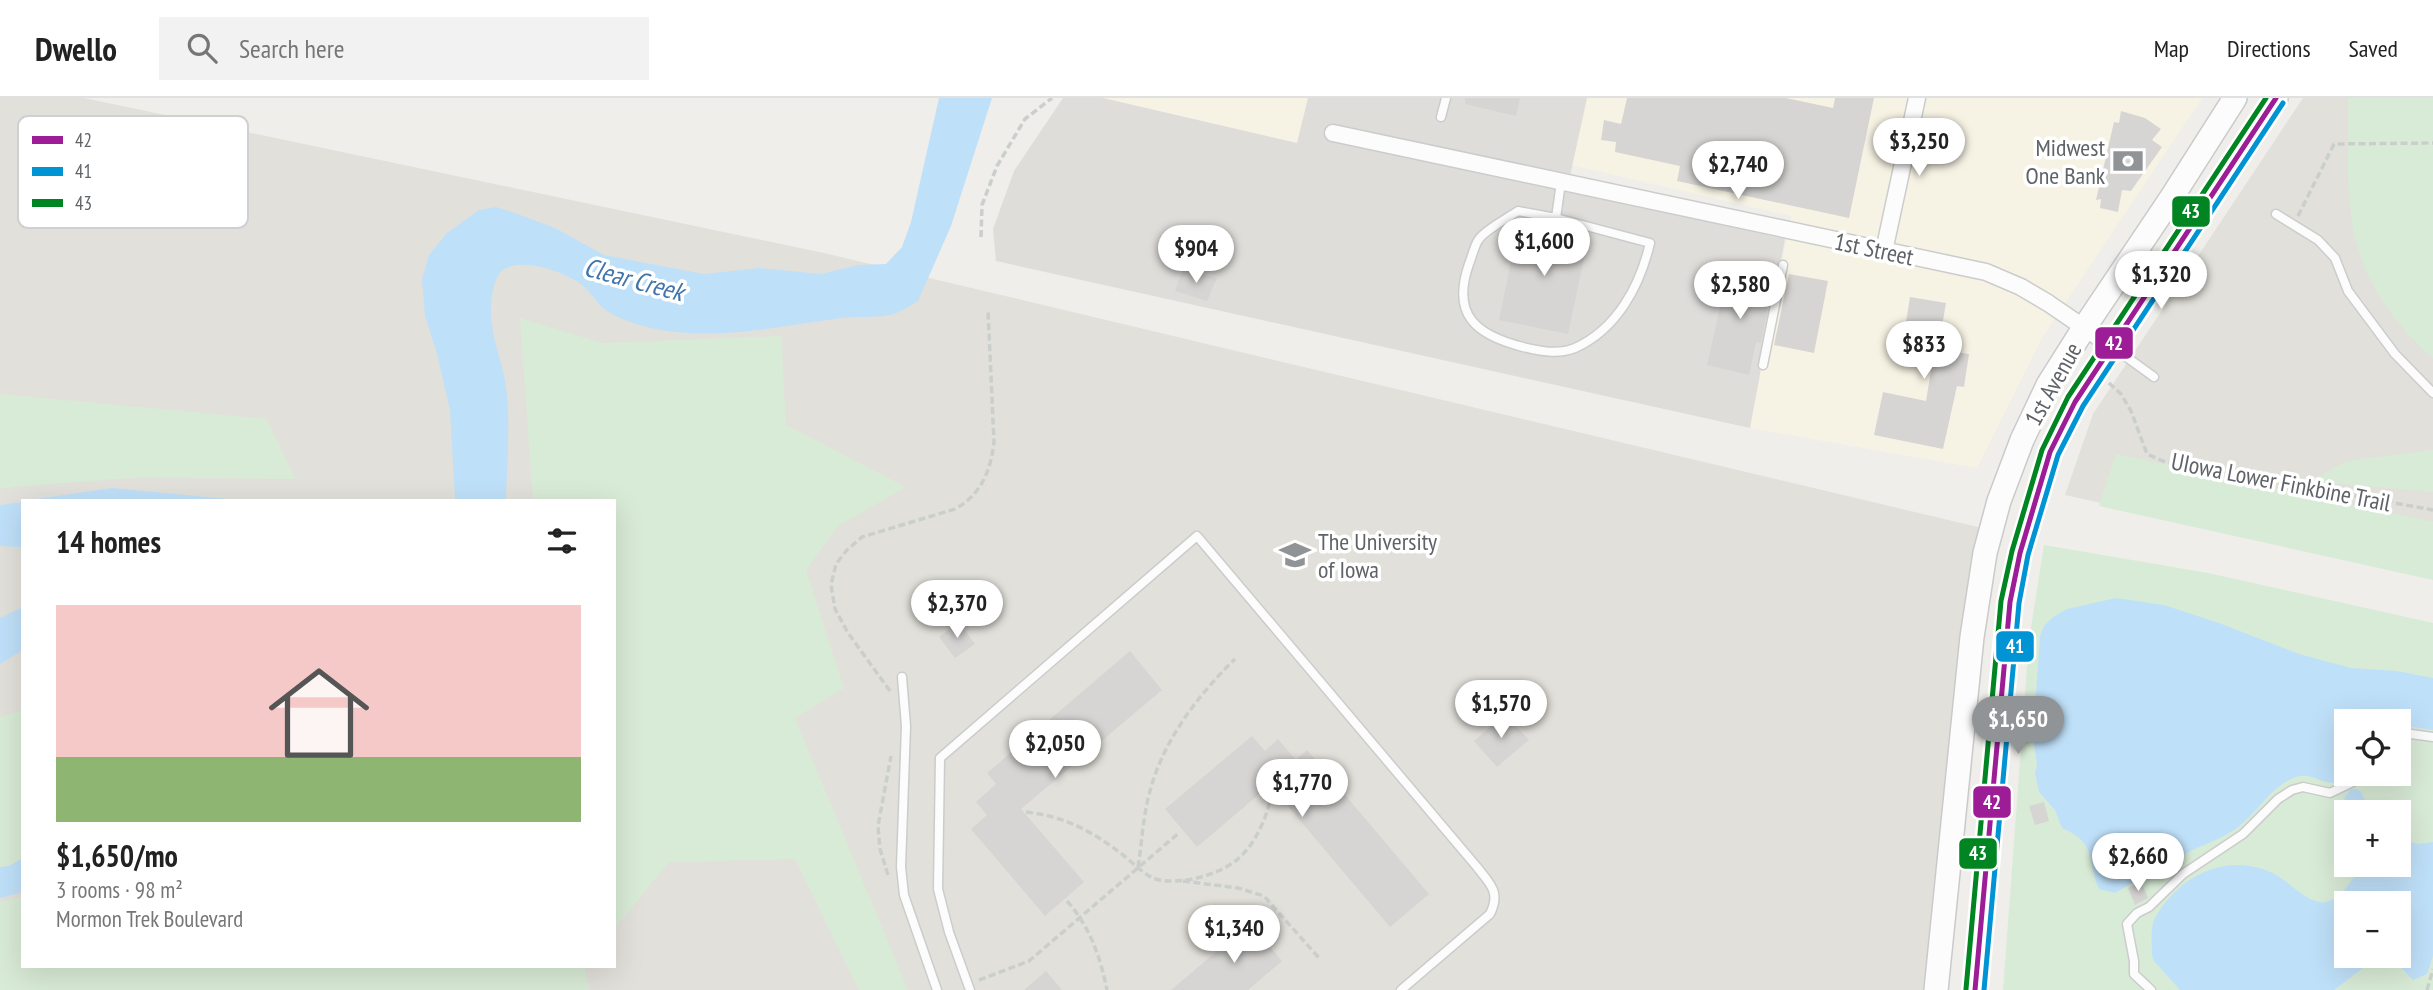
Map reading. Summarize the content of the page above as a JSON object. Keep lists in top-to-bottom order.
{
  "streets": {
    "main road": ["1st Avenue"],
    "street": ["1st Street"],
    "path": ["UIowa Lower Finkbine Trail"]
  },
  "crossings": [
    ["1st Street", "1st Avenue"],
    ["1st Avenue", "UIowa Lower Finkbine Trail"]
  ],
  "water": ["Clear Creek"],
  "places": {
    "bank": ["Midwest One Bank"],
    "school or university": ["The University of Iowa"]
  },
  "lines": ["transit line 42", "transit line 43", "transit line 41"],
  "legend": ["42", "41", "43"],
  "page": {
    "header": "Dwello",
    "search": "Search here",
    "nav": ["Map", "Directions", "Saved"],
    "price": [
      "$3,250",
      "$2,740",
      "$1,600",
      "$904",
      "$1,320",
      "$2,580",
      "$833",
      "$2,370",
      "$1,570",
      "$1,650",
      "$2,050",
      "$1,770",
      "$2,660",
      "$1,340"
    ],
    "heading": "14 homes",
    "list": [
      {
        "name": "$1,650/mo",
        "note": "3 rooms · 98 m² · Mormon Trek Boulevard"
      }
    ],
    "map_buttons": ["+", "−"]
  }
}
